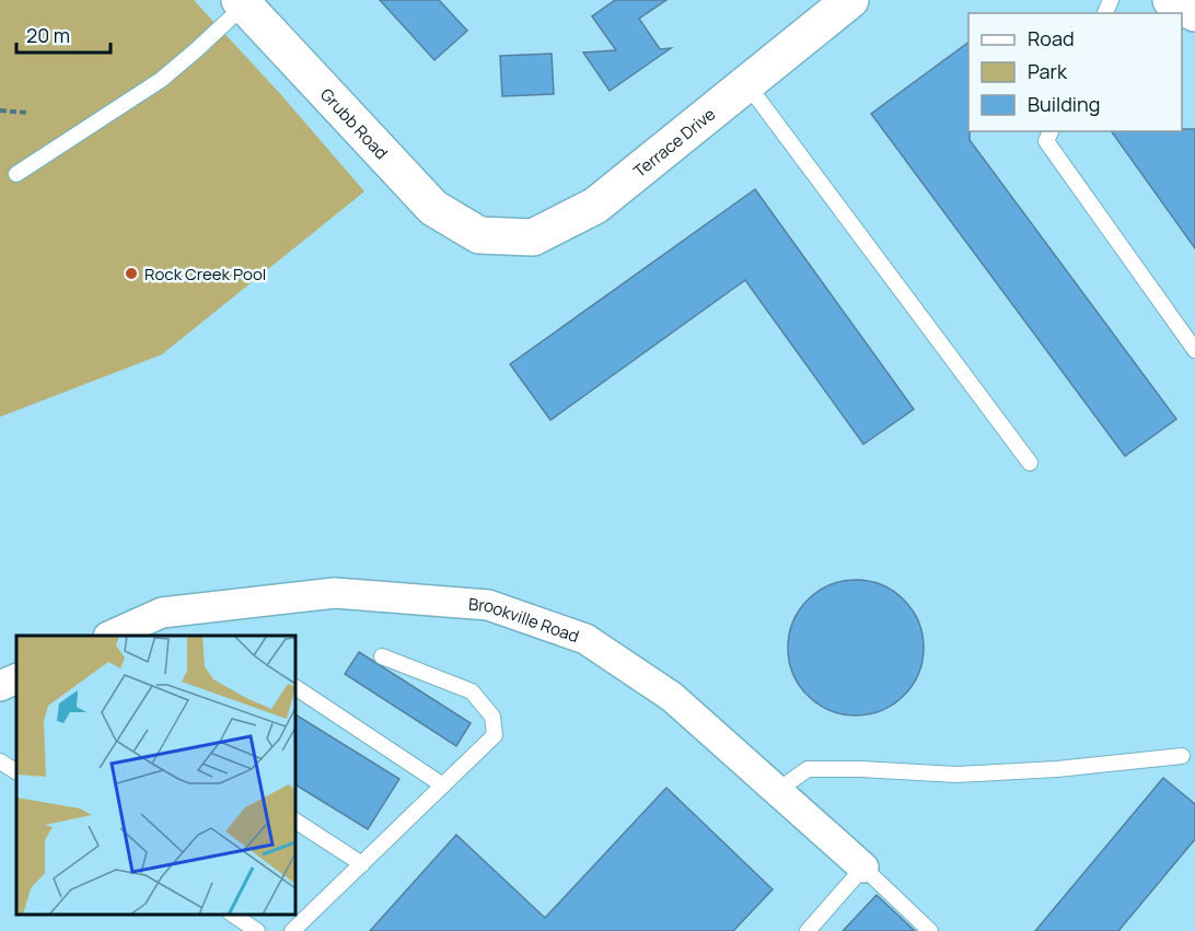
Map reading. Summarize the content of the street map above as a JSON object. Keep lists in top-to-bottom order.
{
  "streets": {
    "street": ["Grubb Road", "Terrace Drive", "Brookville Road"]
  },
  "crossings": [
    ["Grubb Road", "Terrace Drive"]
  ],
  "places": ["Rock Creek Pool"],
  "legend": ["Road", "Park", "Building"],
  "scale_bar": "20 m"
}
